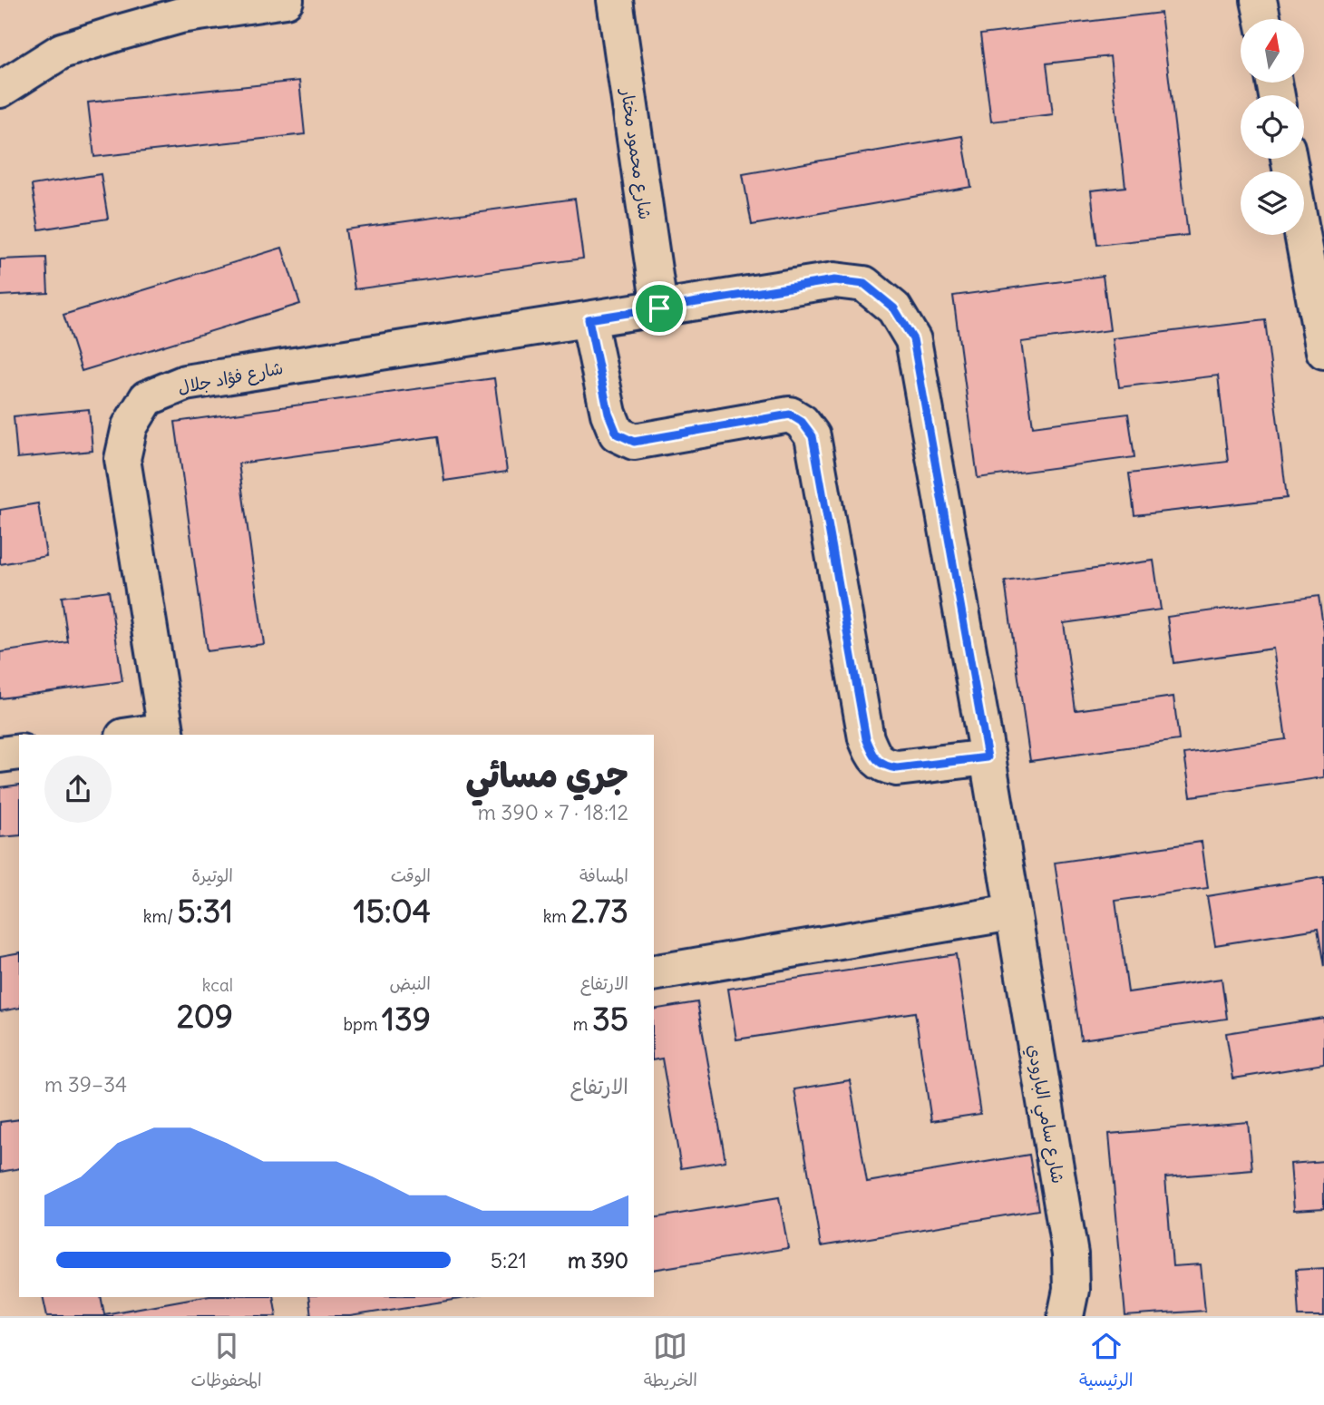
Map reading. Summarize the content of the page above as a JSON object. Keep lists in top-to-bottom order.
{
  "streets": {
    "street": ["شارع محمود مختار", "شارع فؤاد جلال", "شارع سامي البارودي"]
  },
  "crossings": [
    ["شارع محمود مختار", "شارع فؤاد جلال"],
    ["شارع محمود مختار", "شارع سامي البارودي"],
    ["شارع فؤاد جلال", "شارع سامي البارودي"]
  ],
  "north": "top",
  "page": {
    "heading": ["جري مسائي", "18:12 · 7 × 390 m"],
    "stats": [
      ["المسافة", "2.73 km"],
      ["الوقت", "15:04"],
      ["الوتيرة", "5:31 /km"],
      ["الارتفاع", "35 m"],
      ["النبض", "139 bpm"],
      ["kcal", "209"]
    ],
    "chart": ["الارتفاع", "34–39 m"],
    "list": [
      {
        "name": "390 m",
        "note": "5:21"
      }
    ],
    "tabs": ["الرئيسية", "الخريطة", "المحفوظات"]
  }
}
